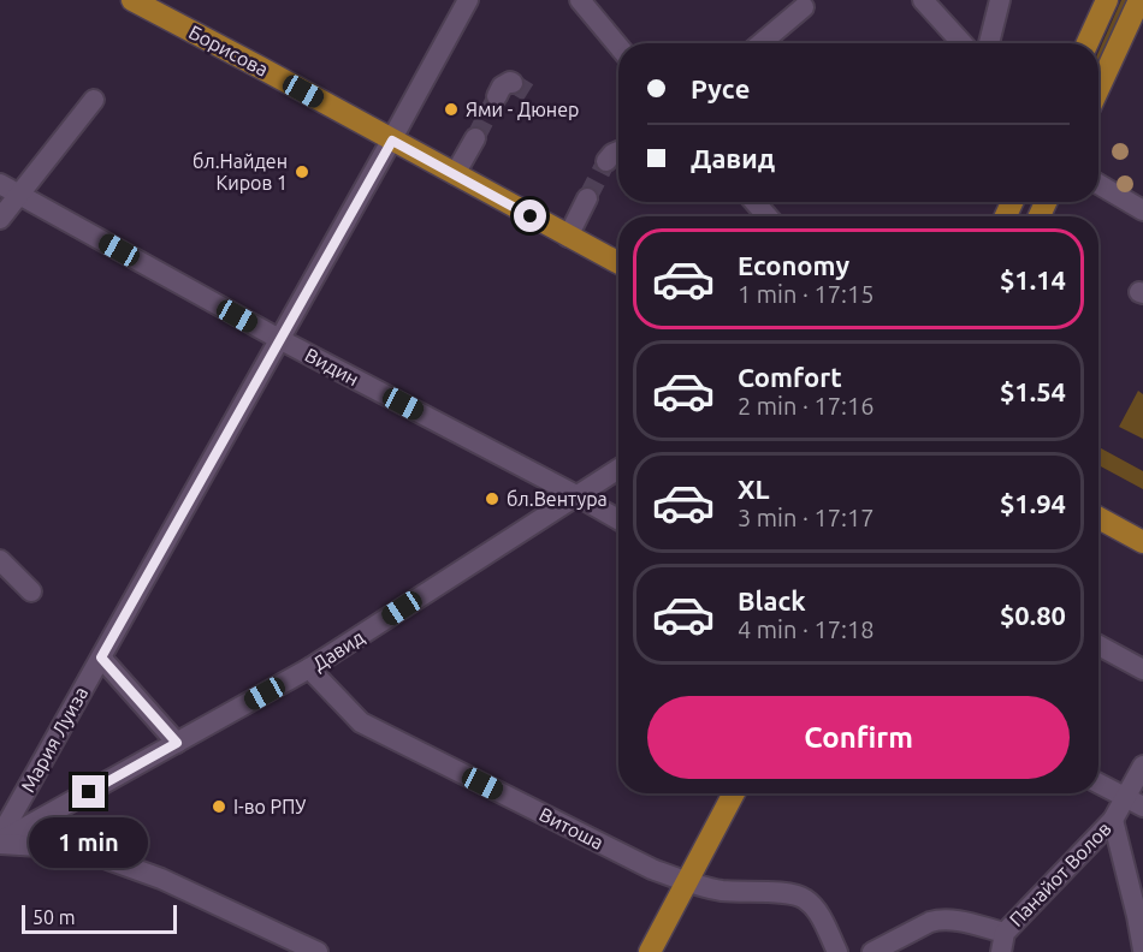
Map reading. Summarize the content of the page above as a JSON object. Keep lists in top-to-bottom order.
{
  "streets": {
    "main road": ["Борисова"],
    "street": [
      "Видин",
      "Давид",
      "Мария Луиза",
      "Витоша",
      "Панайот Волов"
    ]
  },
  "crossings": [
    ["Борисова", "Мария Луиза"],
    ["Видин", "Давид"],
    ["Видин", "Мария Луиза"],
    ["Давид", "Витоша"]
  ],
  "places": [
    "Ями - Дюнер",
    "бл.Найден Киров 1",
    "бл.Вентура",
    "I-во РПУ"
  ],
  "scale_bar": "50 m",
  "page": {
    "banner": ["Русе", "Давид"],
    "list": [
      {
        "name": "Economy",
        "note": "1 min · 17:15",
        "value": "$1.14"
      },
      {
        "name": "Comfort",
        "note": "2 min · 17:16",
        "value": "$1.54"
      },
      {
        "name": "XL",
        "note": "3 min · 17:17",
        "value": "$1.94"
      },
      {
        "name": "Black",
        "note": "4 min · 17:18",
        "value": "$0.80"
      }
    ],
    "buttons": "Confirm",
    "bubble": "1 min",
    "scale": "50 m"
  }
}
